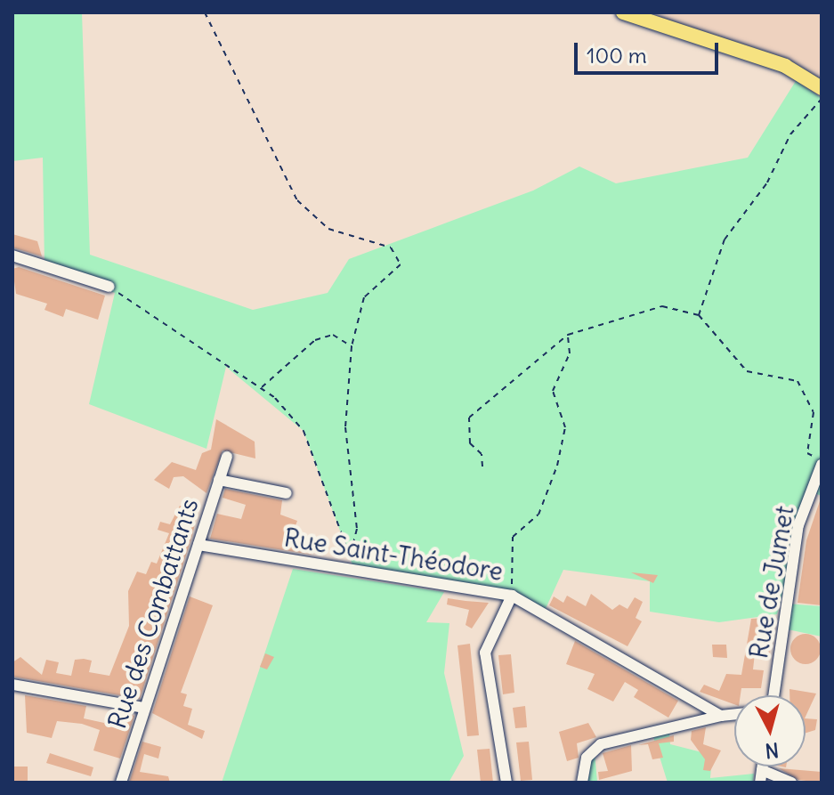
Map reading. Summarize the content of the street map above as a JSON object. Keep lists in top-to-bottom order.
{
  "streets": {
    "street": ["Rue Saint-Théodore", "Rue de Jumet", "Rue des Combattants"]
  },
  "crossings": [
    ["Rue Saint-Théodore", "Rue des Combattants"]
  ],
  "scale_bar": "100 m",
  "north": "bottom"
}
